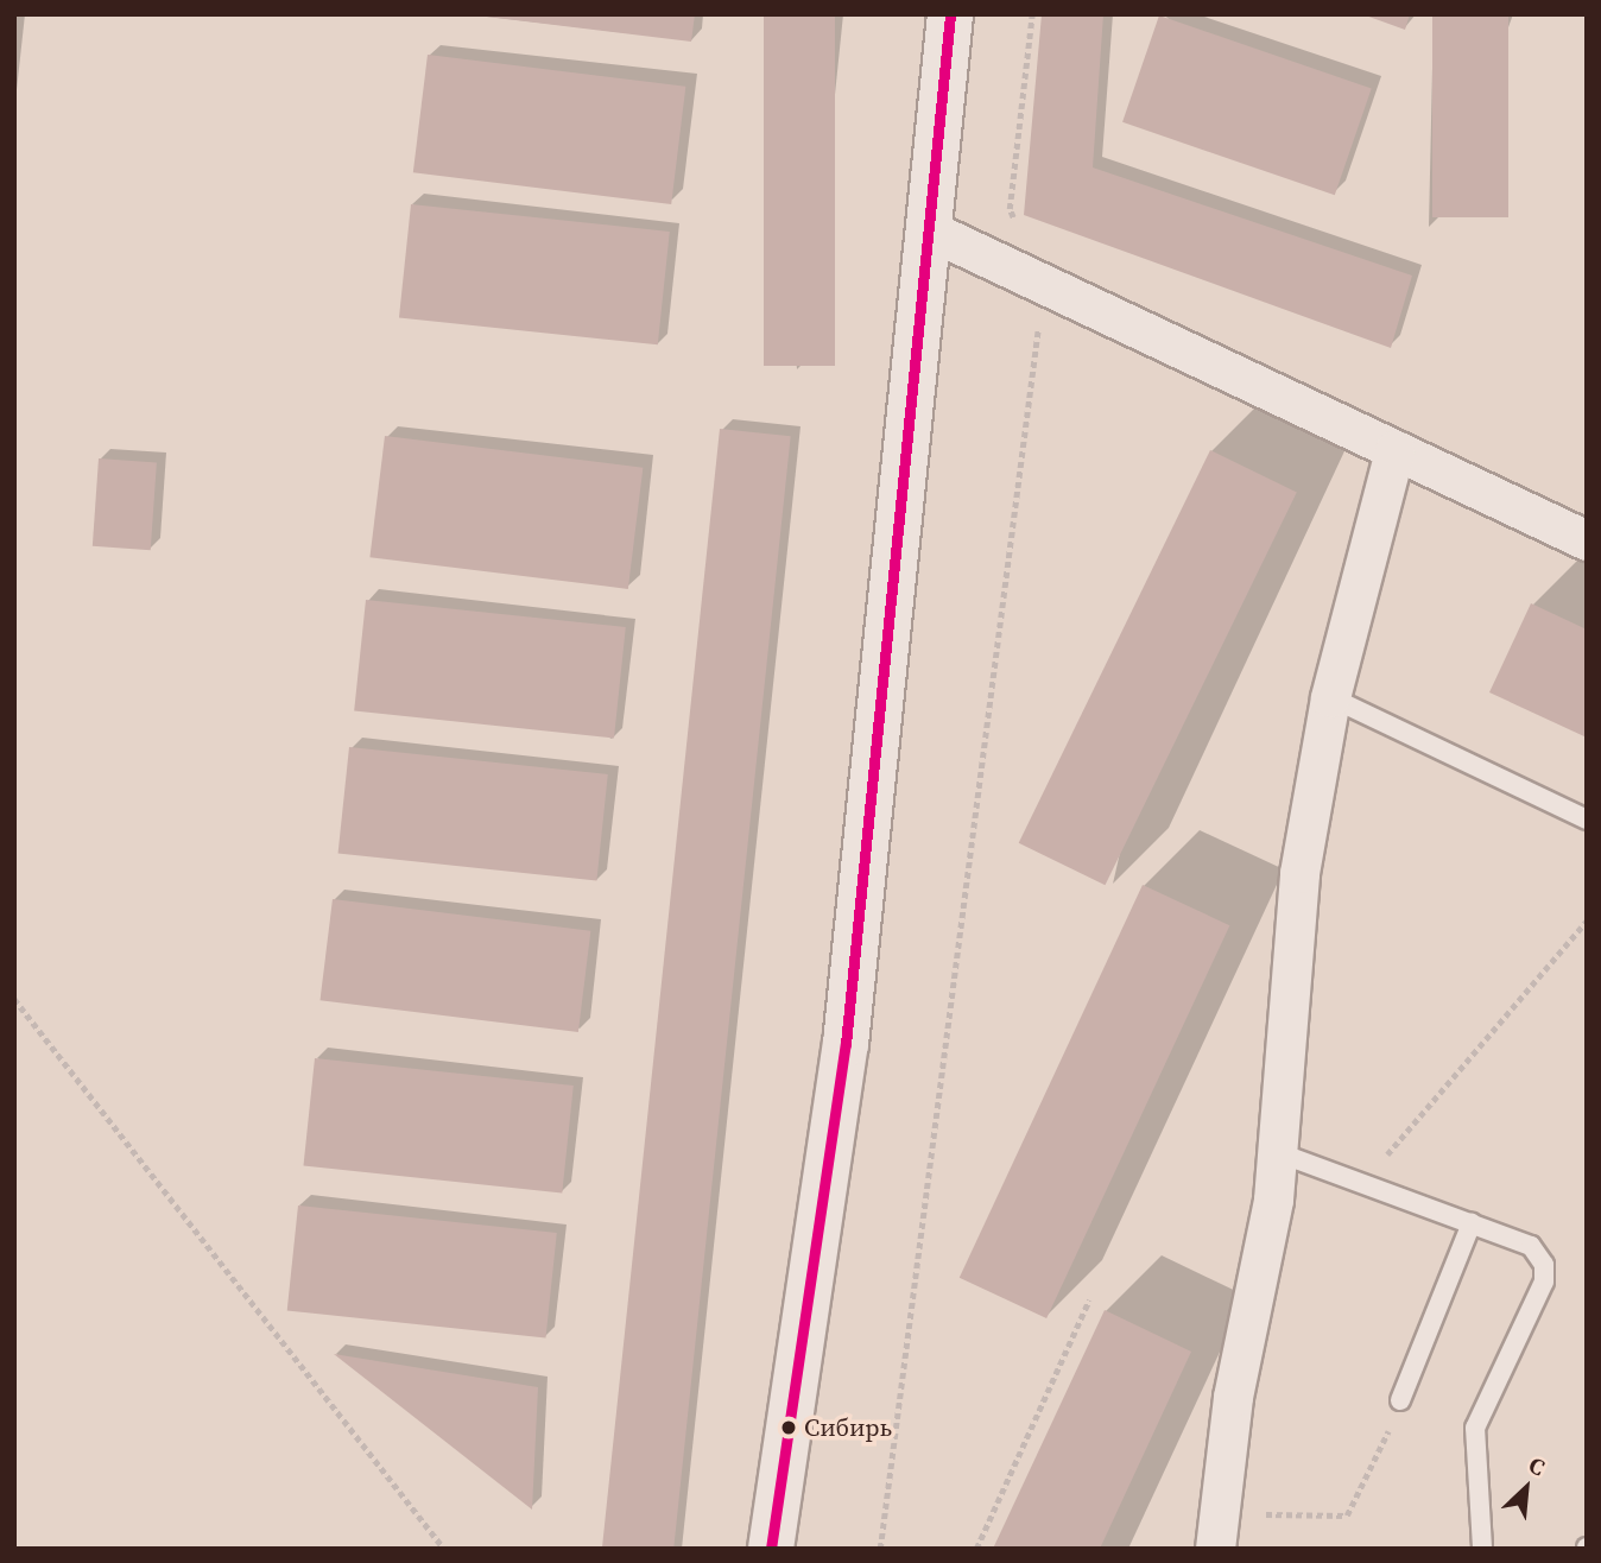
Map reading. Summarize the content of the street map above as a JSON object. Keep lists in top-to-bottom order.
{
  "places": ["Сибирь"],
  "north": "top right"
}
